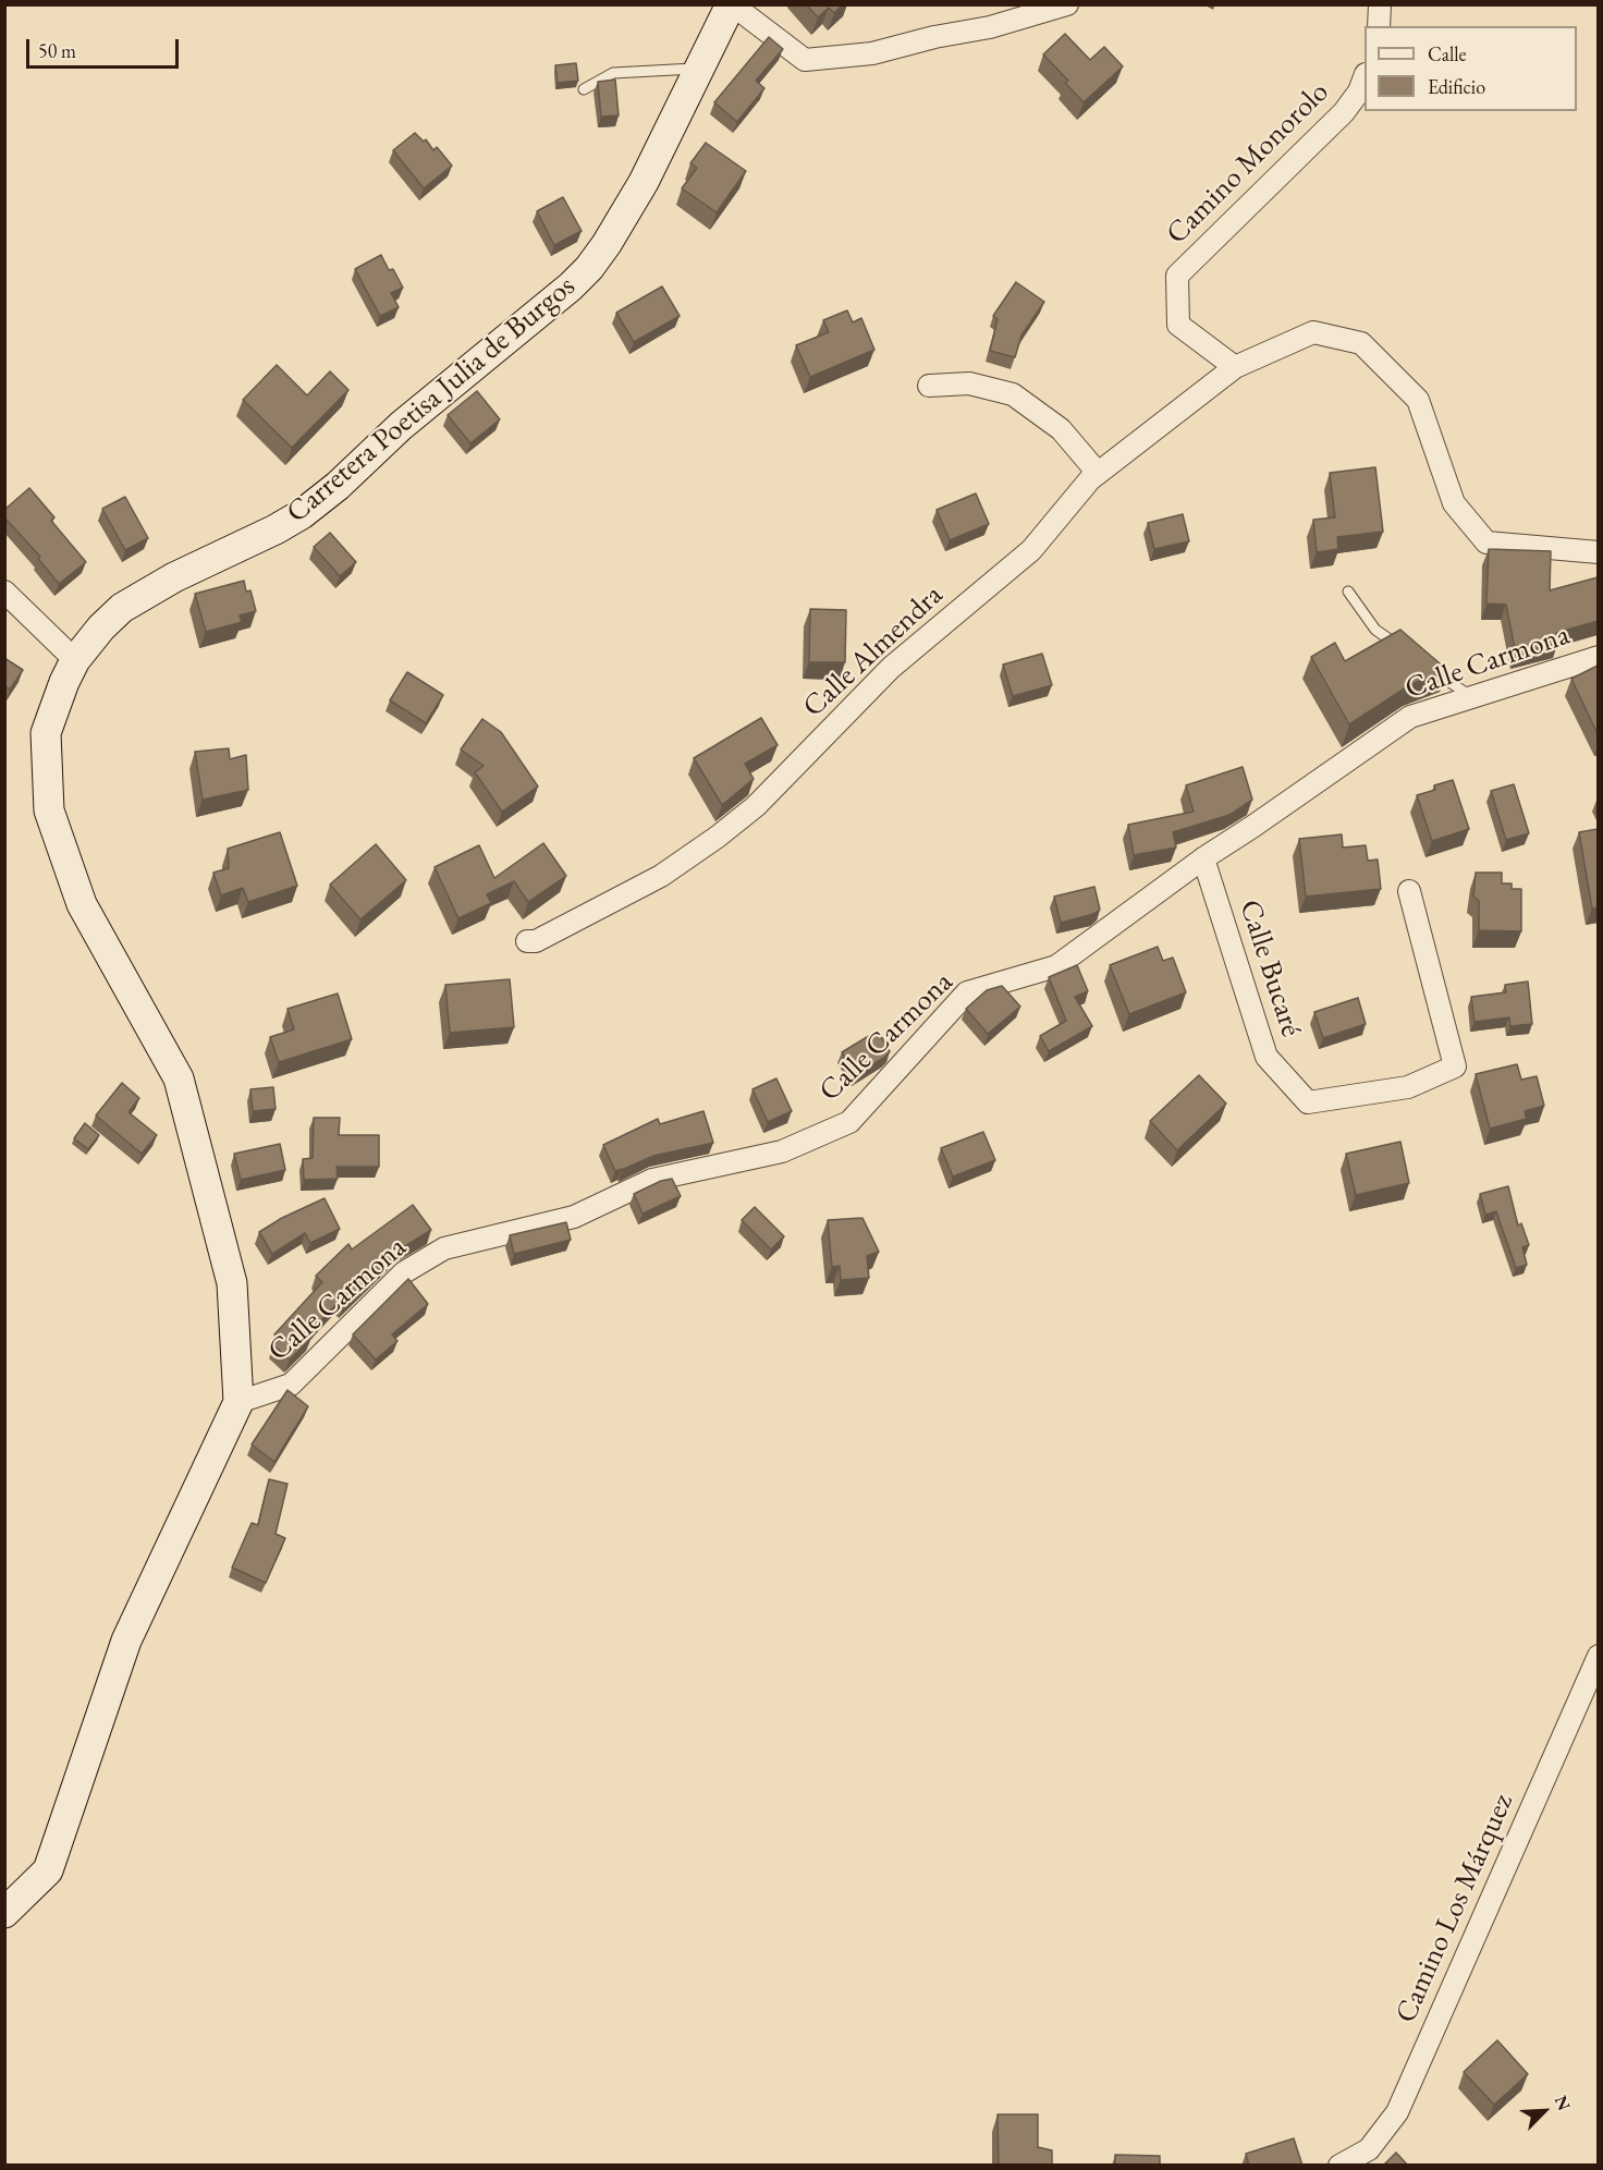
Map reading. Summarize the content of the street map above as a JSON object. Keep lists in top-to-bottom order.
{
  "streets": {
    "street": [
      "Camino Monorolo",
      "Carretera Poetisa Julia de Burgos",
      "Calle Almendra",
      "Calle Carmona",
      "Calle Bucaré",
      "Camino Los Márquez"
    ]
  },
  "crossings": [
    ["Camino Monorolo", "Calle Almendra"],
    ["Carretera Poetisa Julia de Burgos", "Calle Carmona"],
    ["Calle Carmona", "Calle Bucaré"]
  ],
  "legend": ["Calle", "Edificio"],
  "scale_bar": "50 m",
  "north": "top right"
}
